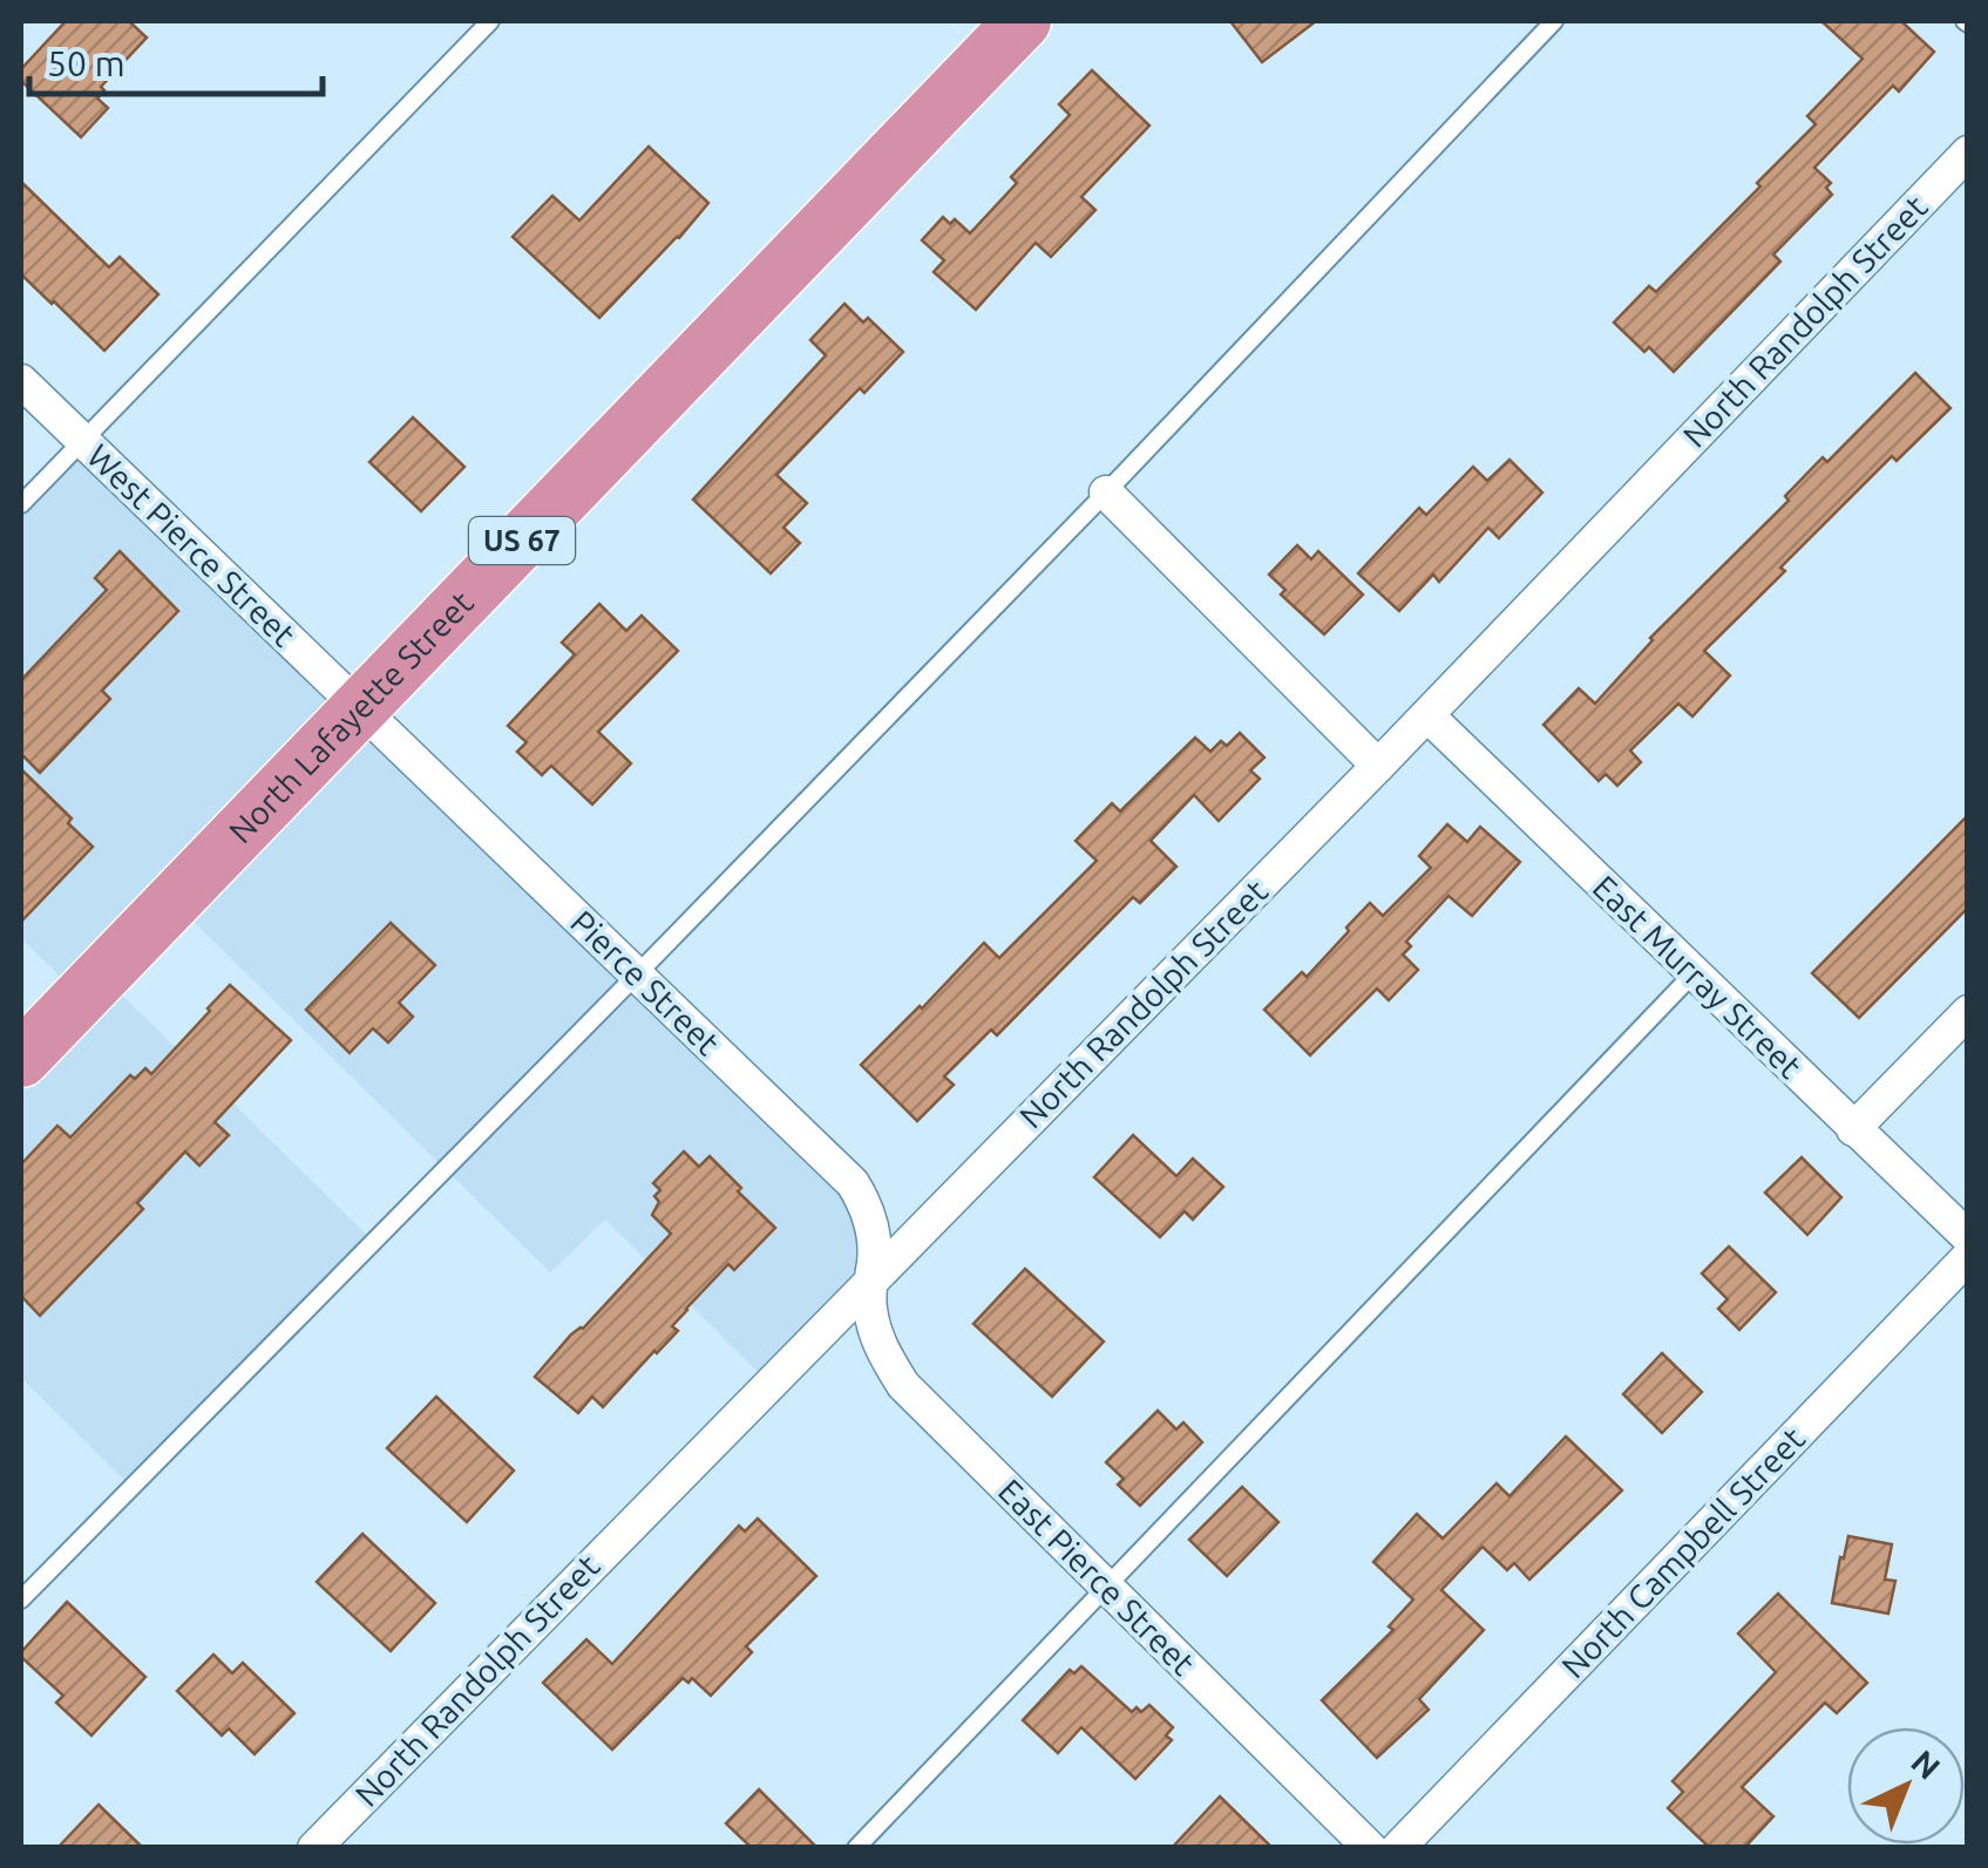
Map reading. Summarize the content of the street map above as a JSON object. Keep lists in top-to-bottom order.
{
  "streets": {
    "highway": ["US 67", "North Lafayette Street"],
    "street": [
      "North Randolph Street",
      "West Pierce Street",
      "East Murray Street",
      "Pierce Street",
      "North Campbell Street",
      "East Pierce Street"
    ]
  },
  "crossings": [
    ["North Randolph Street", "East Murray Street"],
    ["North Randolph Street", "Pierce Street"],
    ["North Randolph Street", "East Pierce Street"],
    ["West Pierce Street", "North Lafayette Street"],
    ["West Pierce Street", "Pierce Street"],
    ["North Lafayette Street", "Pierce Street"],
    ["Pierce Street", "East Pierce Street"]
  ],
  "scale_bar": "50 m",
  "north": "top right"
}
